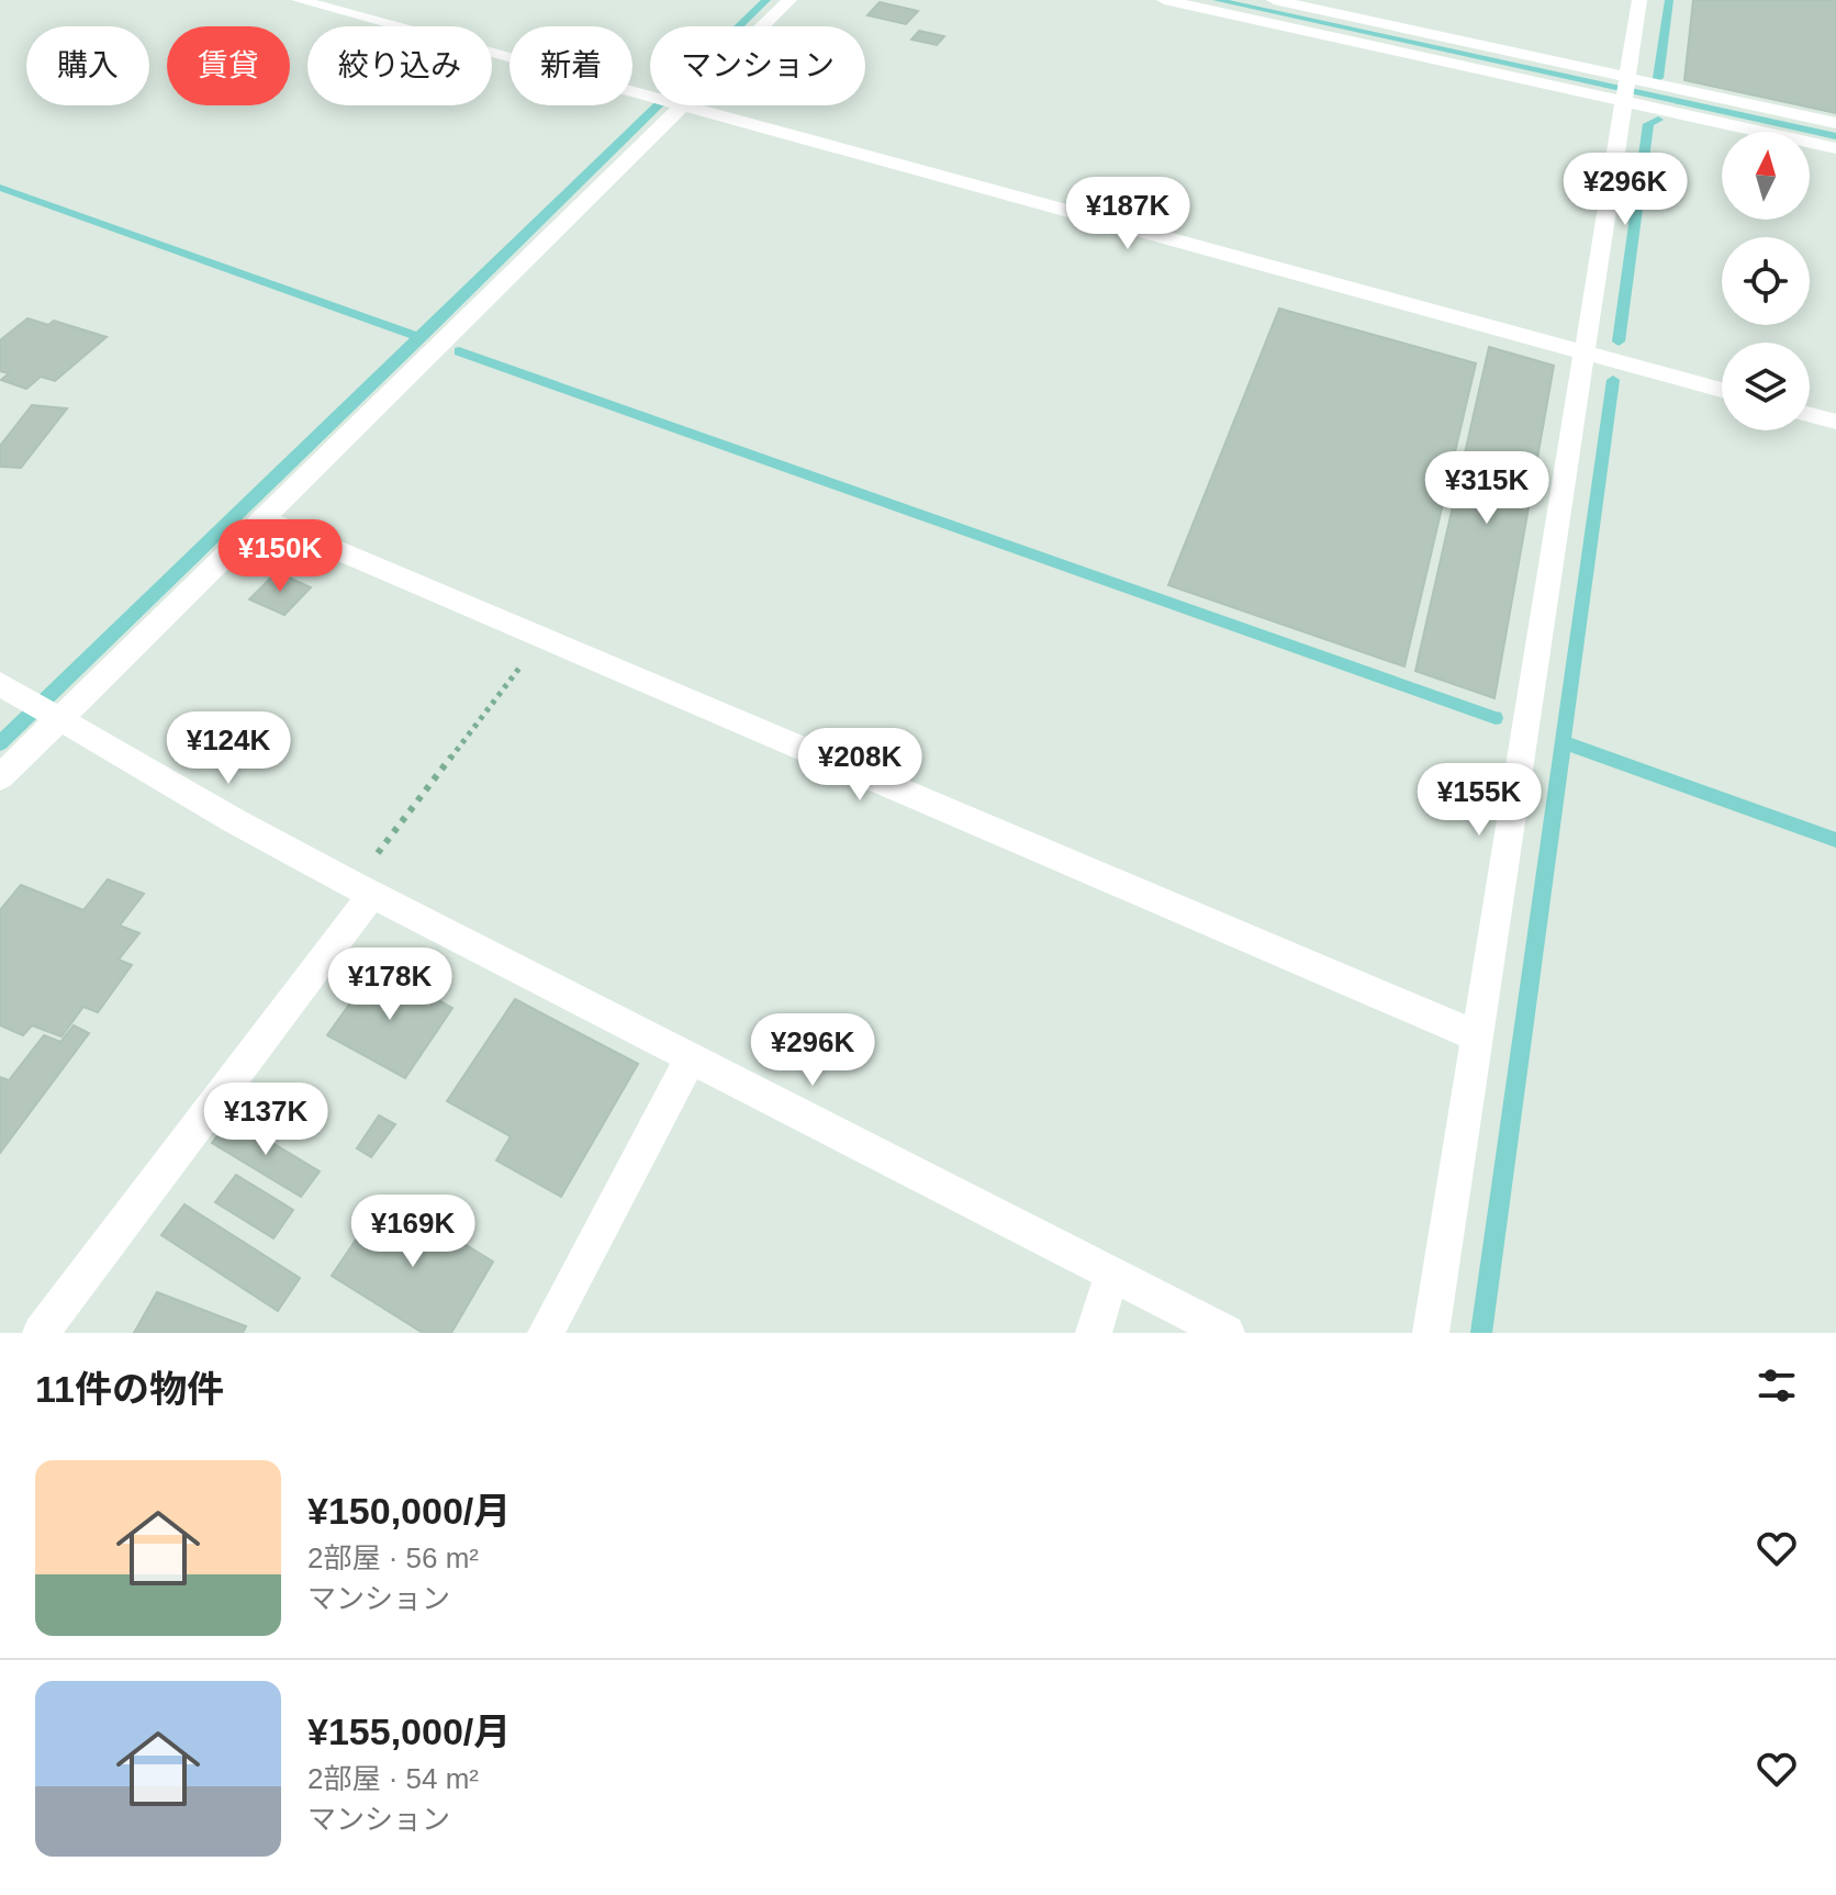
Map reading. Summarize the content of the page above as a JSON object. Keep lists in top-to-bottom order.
{
  "north": "top",
  "page": {
    "chip": [
      "購入",
      "賃貸",
      "絞り込み",
      "新着",
      "マンション"
    ],
    "price": [
      "¥296K",
      "¥187K",
      "¥315K",
      "¥150K",
      "¥124K",
      "¥208K",
      "¥155K",
      "¥178K",
      "¥296K",
      "¥137K",
      "¥169K"
    ],
    "heading": "11件の物件",
    "list": [
      {
        "name": "¥150,000/月",
        "note": "2部屋 · 56 m² · マンション"
      },
      {
        "name": "¥155,000/月",
        "note": "2部屋 · 54 m² · マンション"
      }
    ]
  }
}
